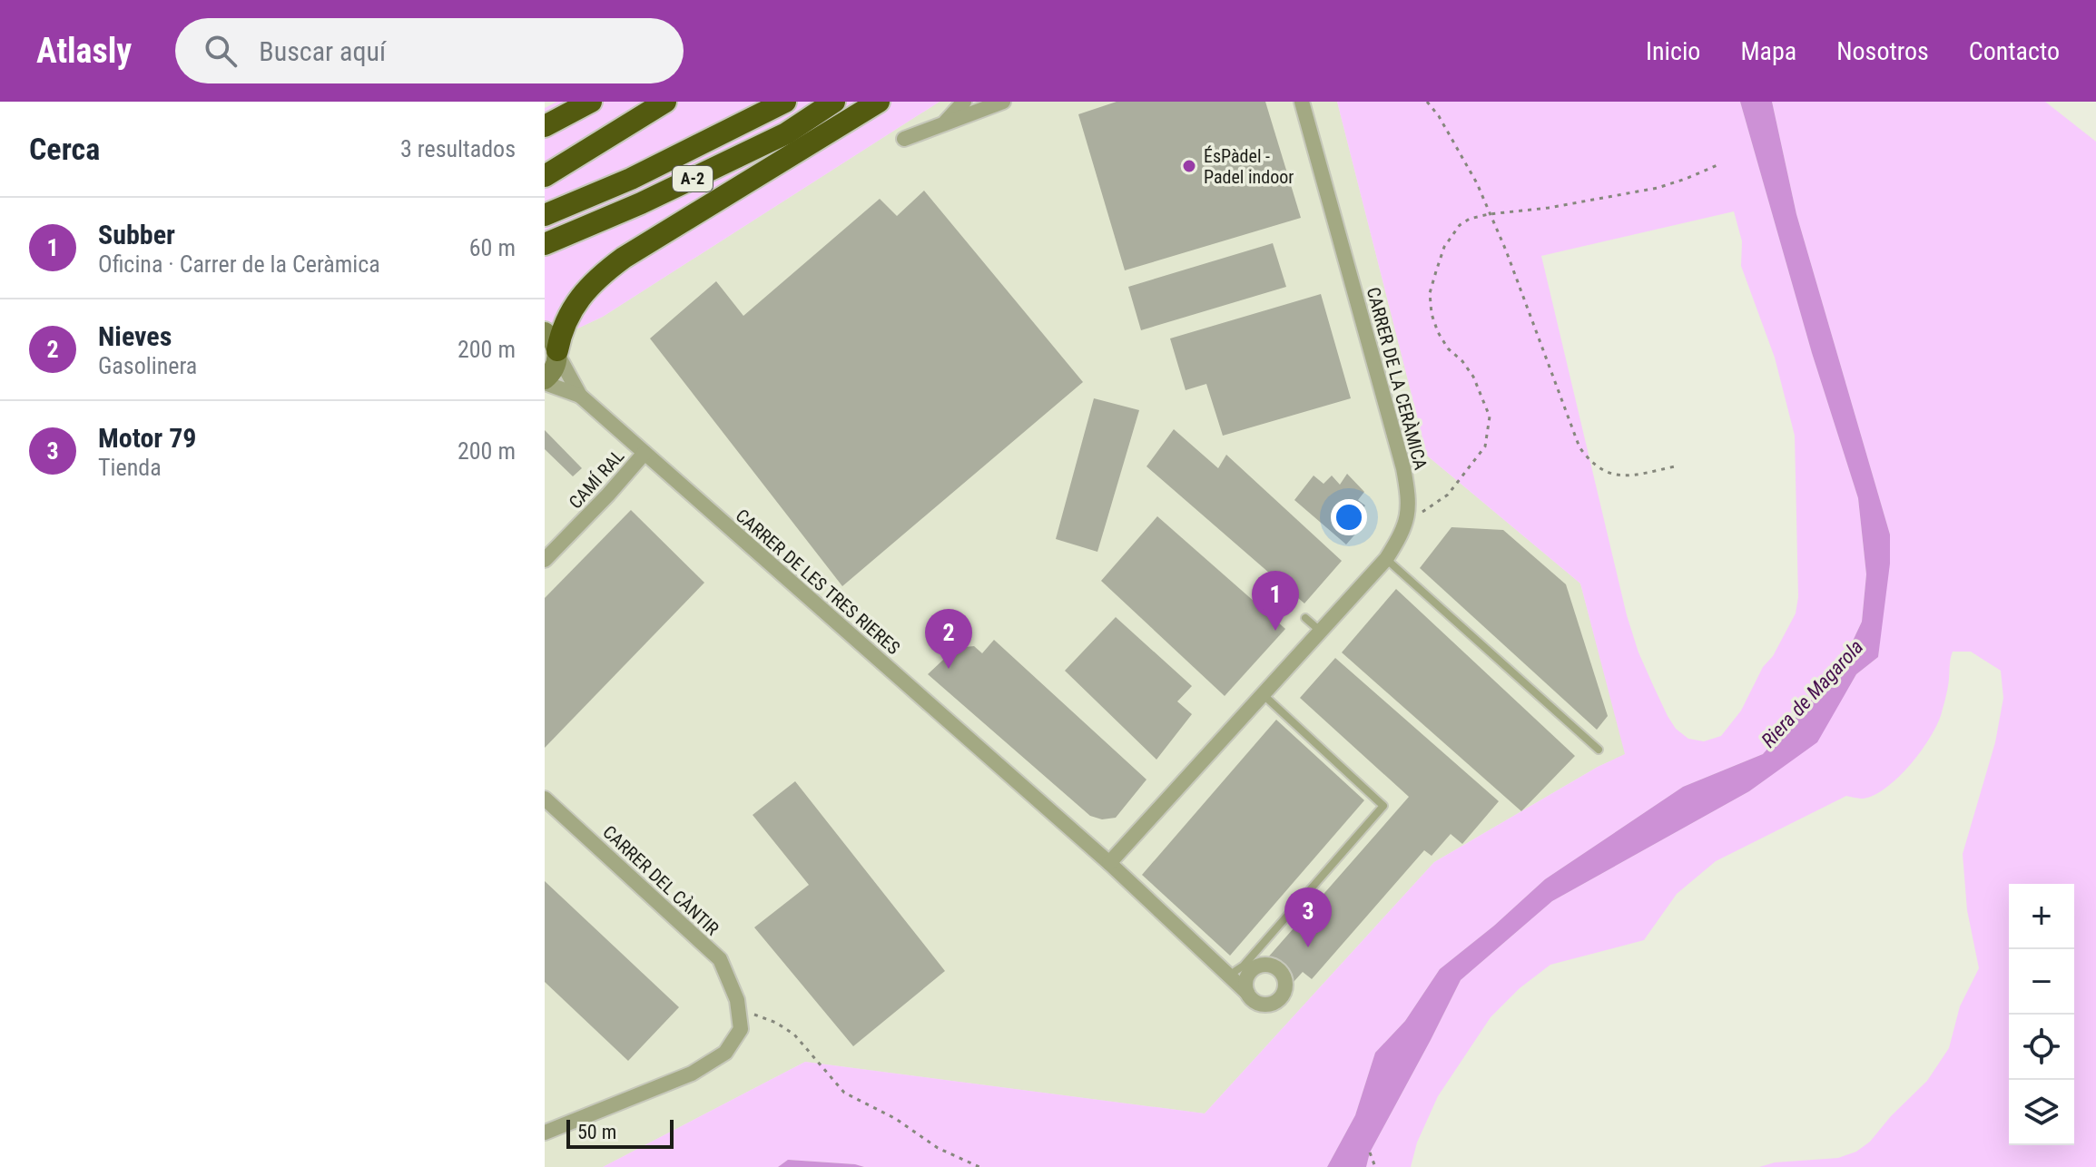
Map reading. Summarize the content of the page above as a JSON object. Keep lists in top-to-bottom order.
{
  "streets": {
    "highway": ["A-2"],
    "street": [
      "CARRER DE LA CERÀMICA",
      "CAMÍ RAL",
      "CARRER DE LES TRES RIERES",
      "CARRER DEL CÀNTIR"
    ]
  },
  "crossings": [
    ["CARRER DE LA CERÀMICA", "CARRER DE LES TRES RIERES"],
    ["CAMÍ RAL", "CARRER DE LES TRES RIERES"]
  ],
  "water": ["Riera de Magarola"],
  "places": ["ÉsPàdel - Padel indoor"],
  "scale_bar": "50 m",
  "page": {
    "header": "Atlasly",
    "search": "Buscar aquí",
    "nav": [
      "Inicio",
      "Mapa",
      "Nosotros",
      "Contacto"
    ],
    "heading": ["Cerca", "3 resultados"],
    "list": [
      {
        "mark": "1",
        "name": "Subber",
        "note": "Oficina · Carrer de la Ceràmica",
        "value": "60 m"
      },
      {
        "mark": "2",
        "name": "Nieves",
        "note": "Gasolinera",
        "value": "200 m"
      },
      {
        "mark": "3",
        "name": "Motor 79",
        "note": "Tienda",
        "value": "200 m"
      }
    ],
    "pins": ["1", "2", "3"],
    "map_buttons": ["+", "−"],
    "scale": "50 m"
  }
}
